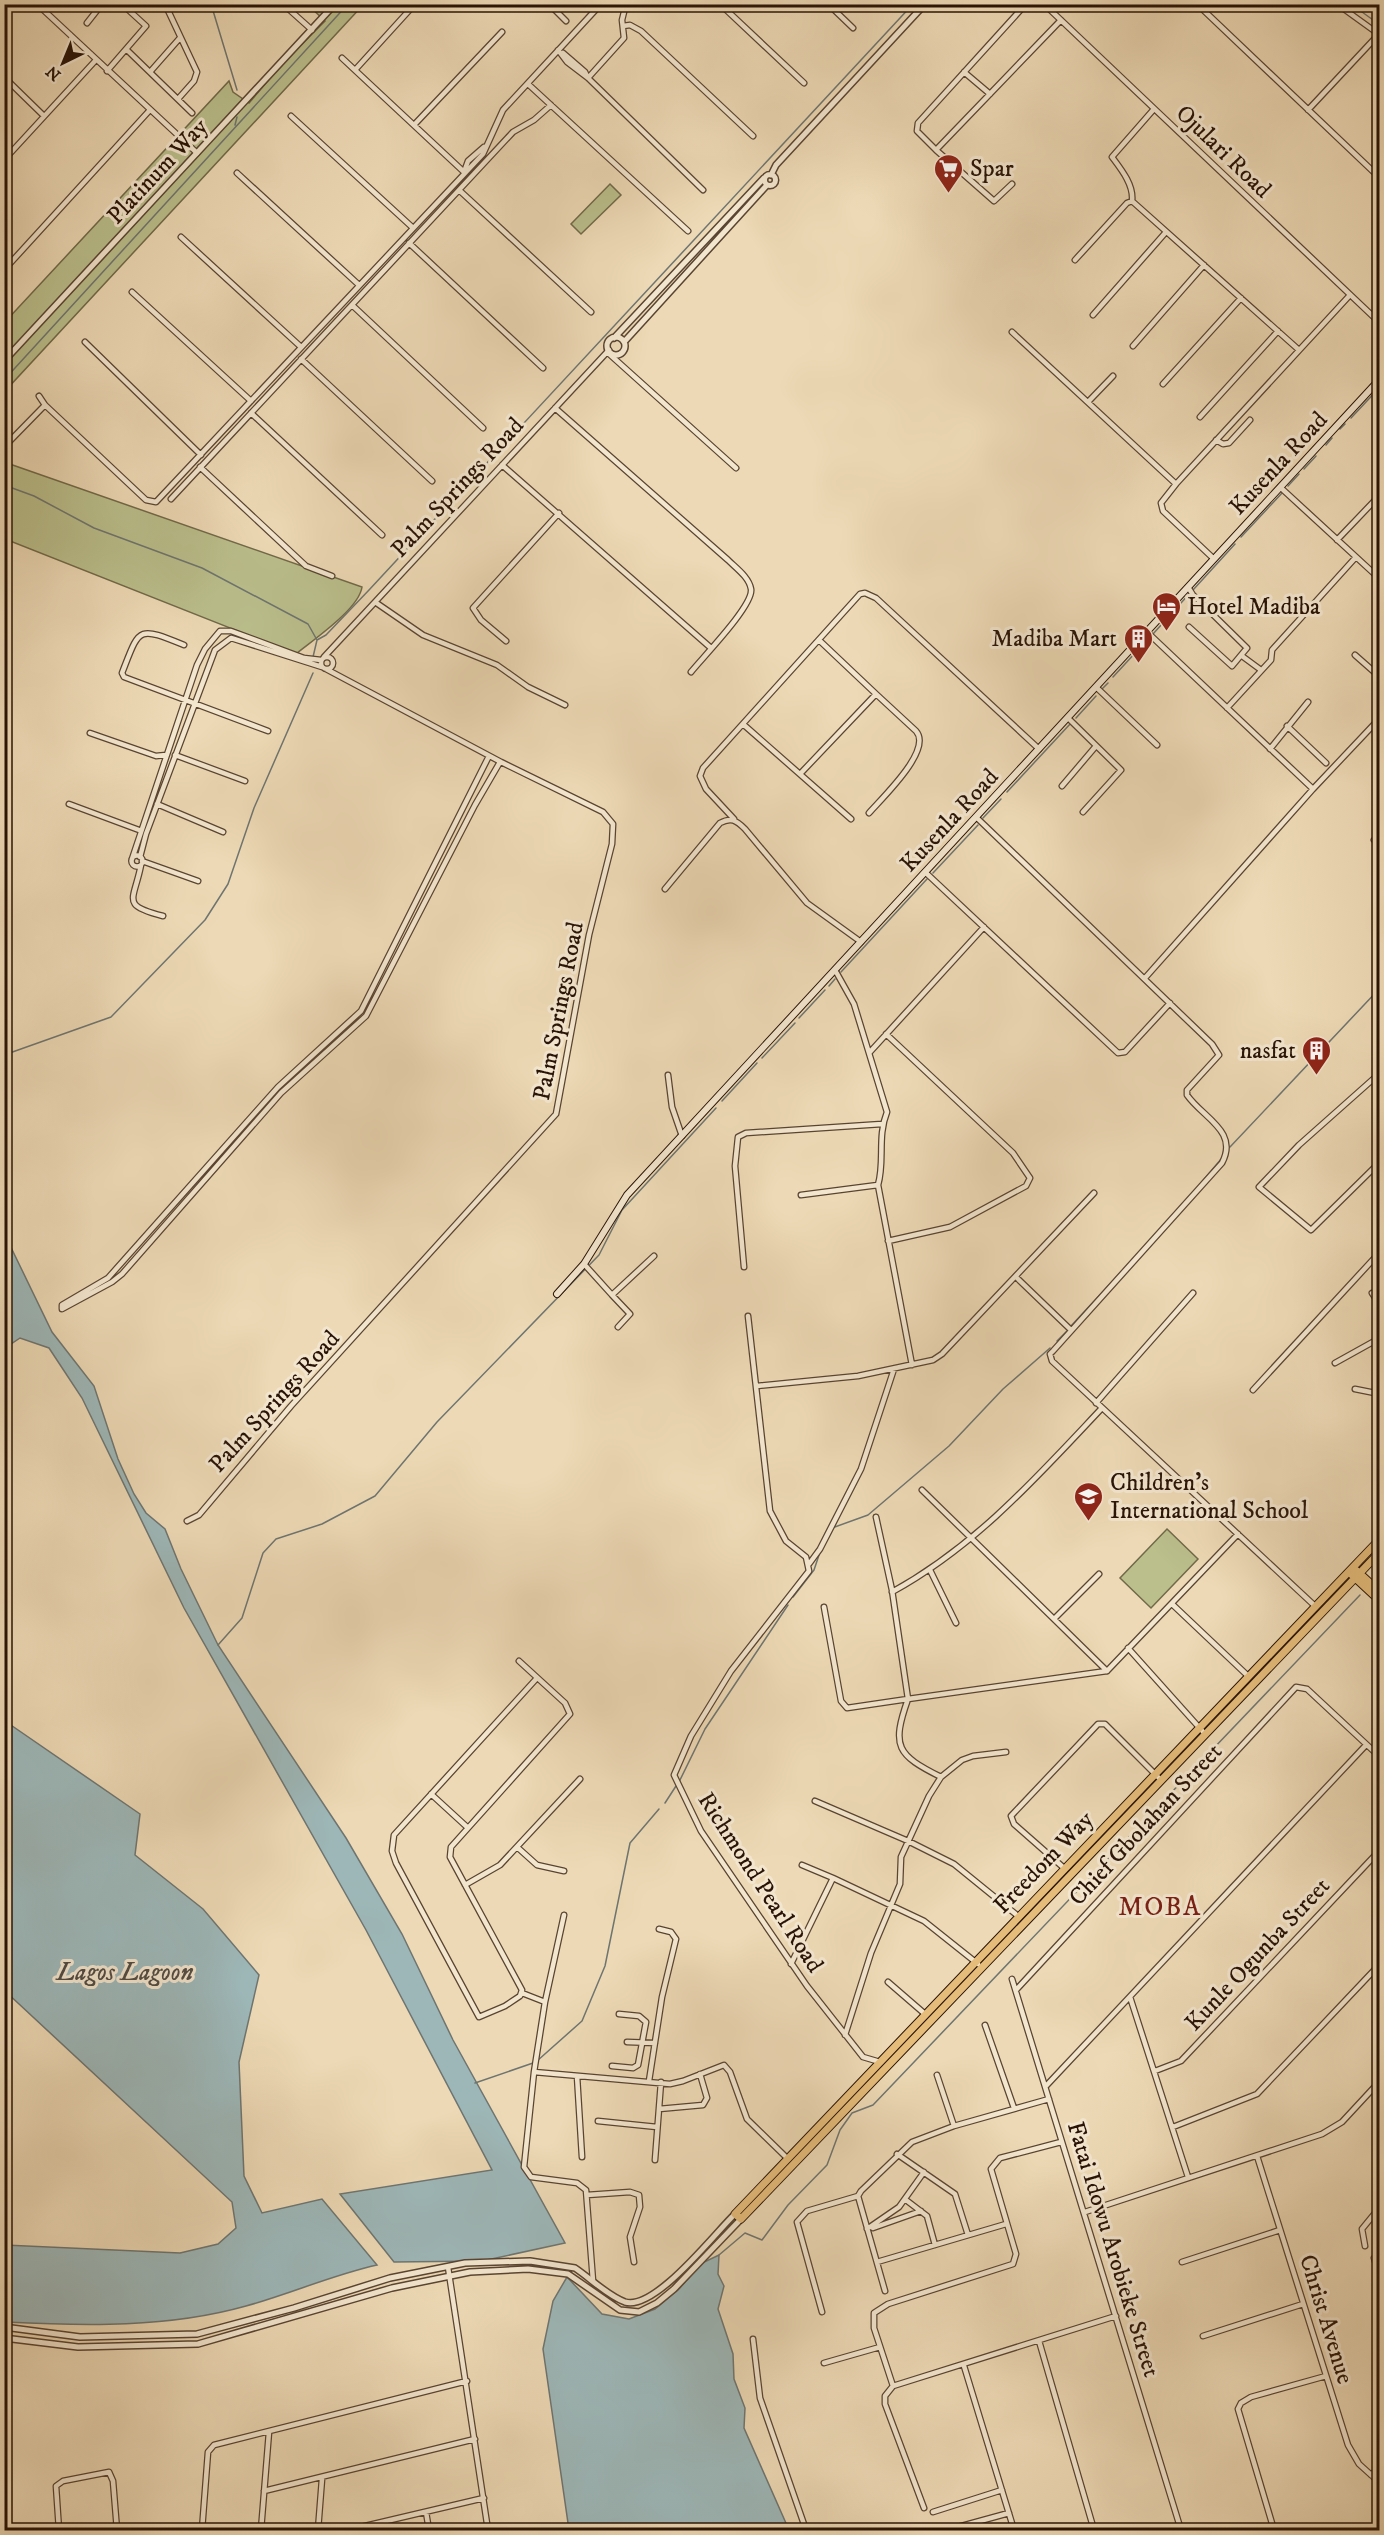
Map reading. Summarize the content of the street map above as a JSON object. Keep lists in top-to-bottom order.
{
  "streets": {
    "main road": ["Kusenla Road", "Freedom Way"],
    "street": [
      "Ojulari Road",
      "Platinum Way",
      "Palm Springs Road",
      "Chief Gbolahan Street",
      "Richmond Pearl Road",
      "Kunle Ogunba Street",
      "Fatai Idowu Arobieke Street",
      "Christ Avenue"
    ]
  },
  "crossings": [
    ["Chief Gbolahan Street", "Fatai Idowu Arobieke Street"],
    ["Freedom Way", "Richmond Pearl Road"]
  ],
  "districts": ["MOBA"],
  "water": ["Lagos Lagoon"],
  "places": {
    "supermarket": ["Spar"],
    "hotel": ["Hotel Madiba"],
    "building": ["Madiba Mart", "nasfat"],
    "school or university": ["Children's International School"]
  },
  "north": "bottom left"
}
